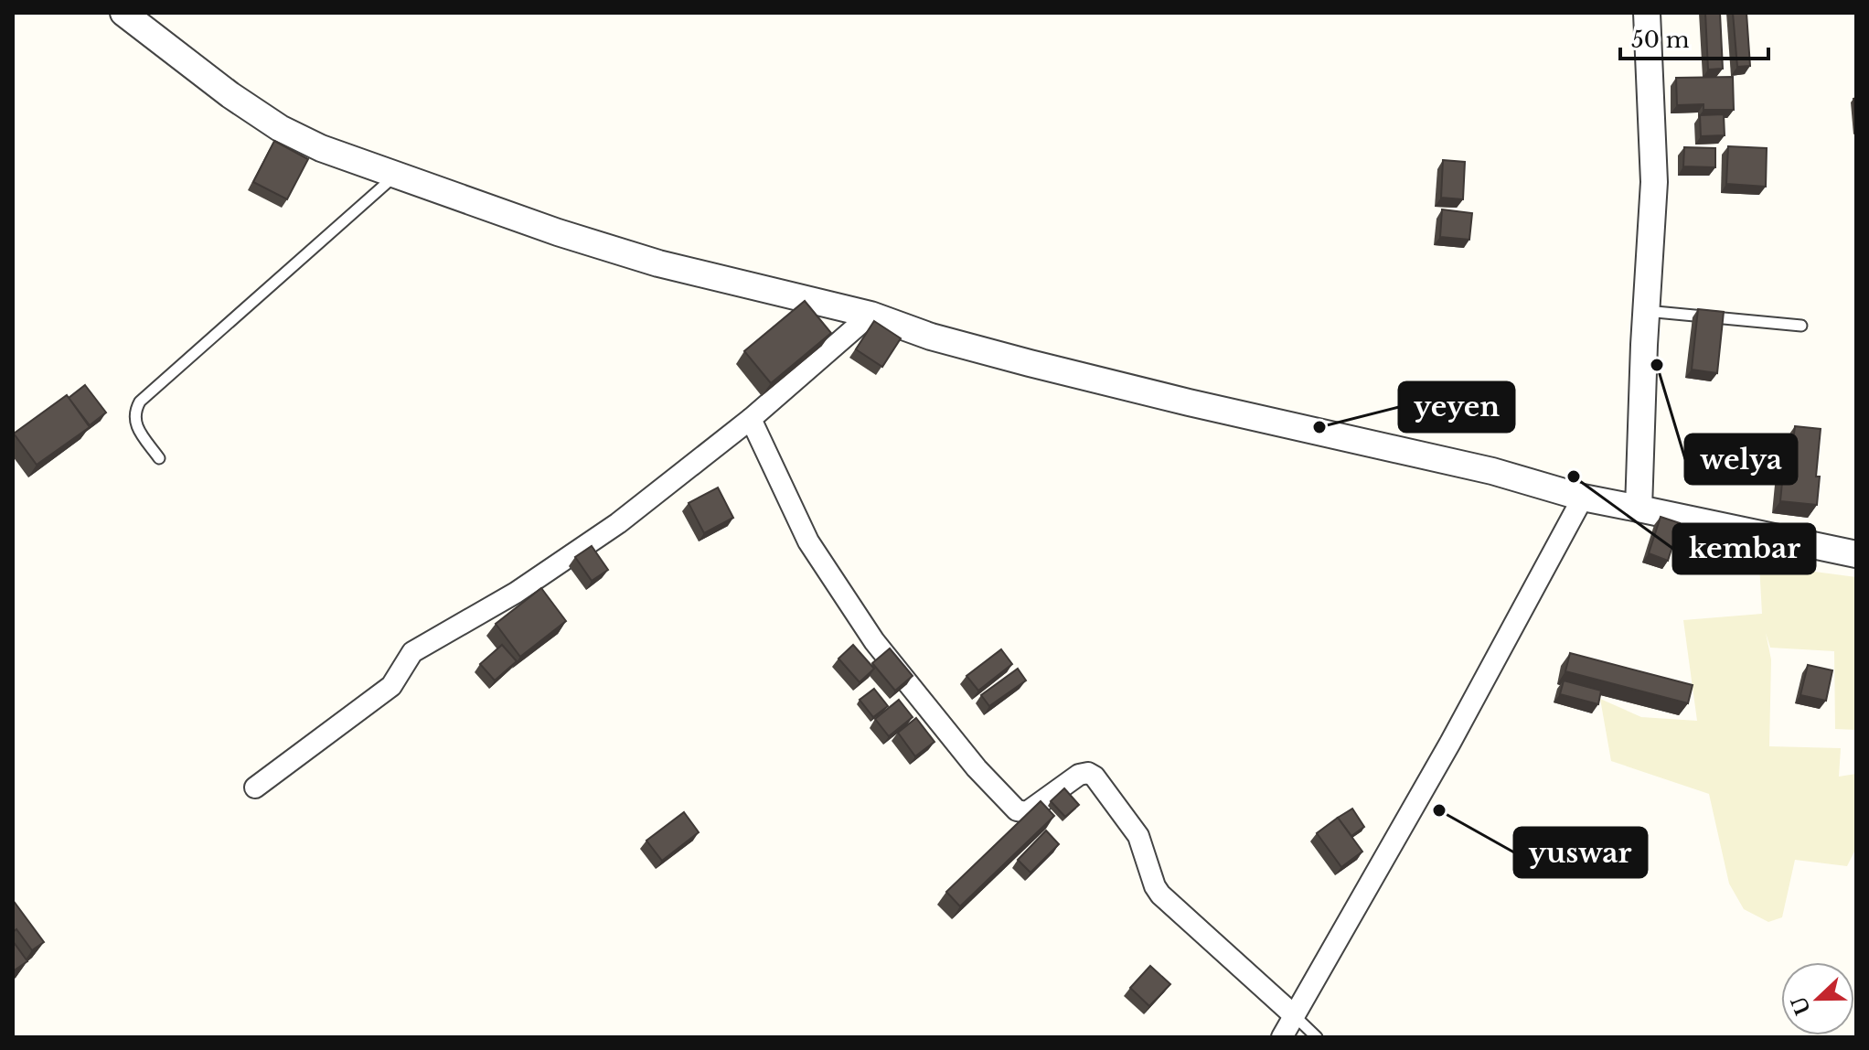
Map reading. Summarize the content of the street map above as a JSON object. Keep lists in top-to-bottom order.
{
  "places": [
    "welya",
    "yeyen",
    "kembar",
    "yuswar"
  ],
  "scale_bar": "50 m",
  "north": "left"
}
